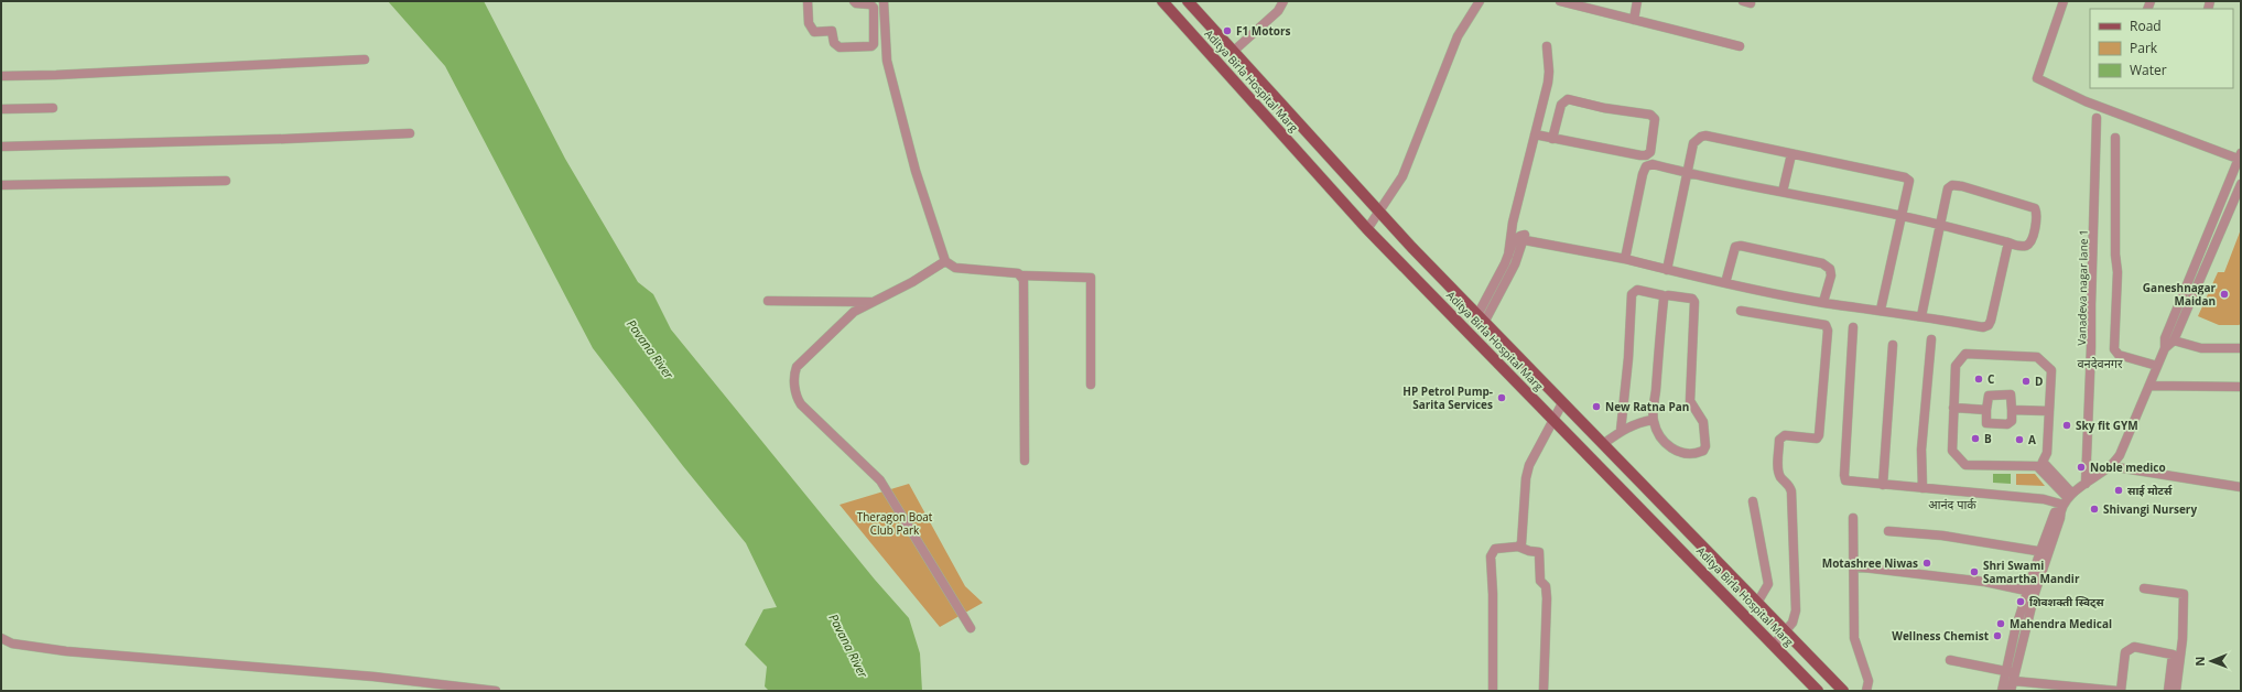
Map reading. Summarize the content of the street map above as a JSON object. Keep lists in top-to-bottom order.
{
  "streets": {
    "main road": ["Aditya Birla Hospital Marg"],
    "street": ["Vanadeva nagar lane 1"]
  },
  "districts": ["वनदेवनगर", "आनंद पार्क"],
  "water": ["Pavana River"],
  "parks": ["Theragon Boat Club Park"],
  "places": [
    "F1 Motors",
    "Ganeshnagar Maidan",
    "C",
    "D",
    "HP Petrol Pump- Sarita Services",
    "New Ratna Pan",
    "Sky fit GYM",
    "B",
    "A",
    "Noble medico",
    "साई मोटर्स",
    "Shivangi Nursery",
    "Motashree Niwas",
    "Shri Swami Samartha Mandir",
    "शिवशक्ती स्विट्स",
    "Mahendra Medical",
    "Wellness Chemist"
  ],
  "legend": ["Road", "Park", "Water"],
  "north": "left"
}
